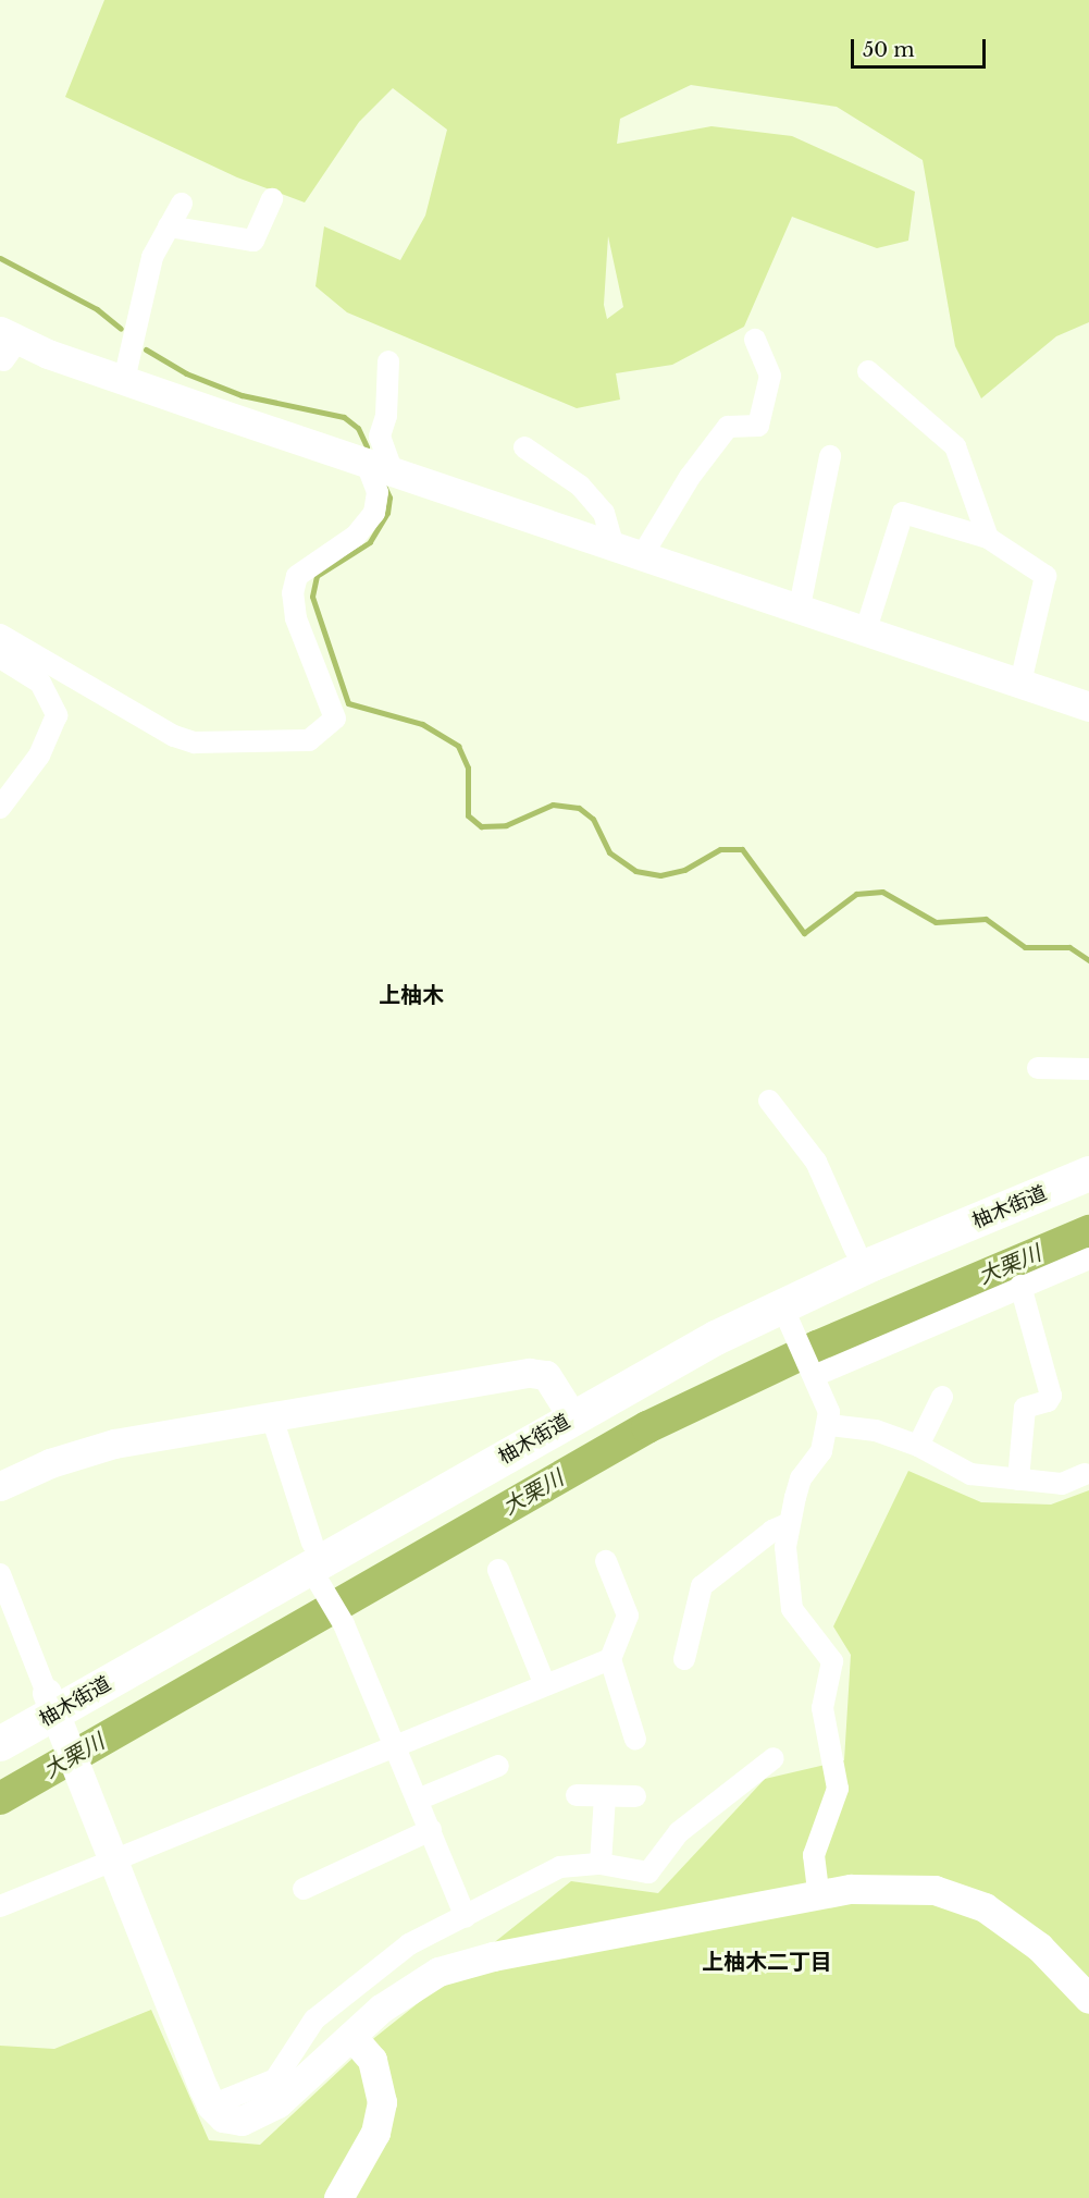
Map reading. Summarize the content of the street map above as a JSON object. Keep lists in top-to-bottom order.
{
  "streets": {
    "main road": ["柚木街道"]
  },
  "districts": ["上柚木", "上柚木二丁目"],
  "water": ["大栗川"],
  "scale_bar": "50 m"
}
